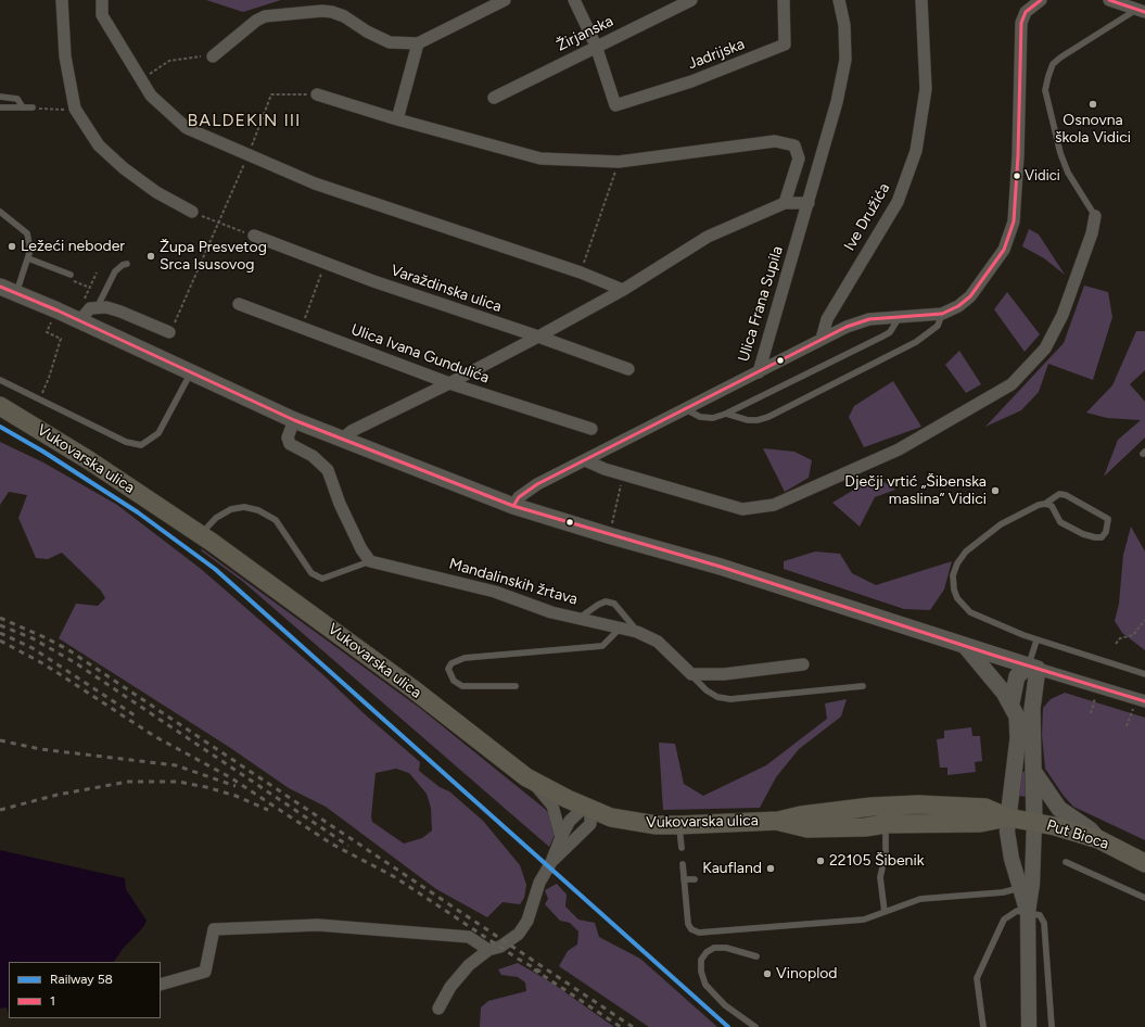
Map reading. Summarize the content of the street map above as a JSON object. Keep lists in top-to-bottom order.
{
  "streets": {
    "main road": ["Vukovarska ulica", "Put Bioca"],
    "street": [
      "Žirjanska",
      "Jadrijska",
      "Ive Družića",
      "Varaždinska ulica",
      "Ulica Frana Supila",
      "Ulica Ivana Gundulića",
      "Mandalinskih žrtava"
    ]
  },
  "crossings": [
    ["Žirjanska", "Jadrijska"],
    ["Vukovarska ulica", "Put Bioca"]
  ],
  "districts": ["BALDEKIN III"],
  "places": [
    "Osnovna škola Vidici",
    "Vidici",
    "Ležeći neboder",
    "Župa Presvetog Srca Isusovog",
    "Dječji vrtić „Šibenska maslina” Vidici",
    "22105 Šibenik",
    "Kaufland",
    "Vinoplod"
  ],
  "lines": ["transit line 1", "rail line 58"],
  "legend": ["Railway 58", "1"]
}
